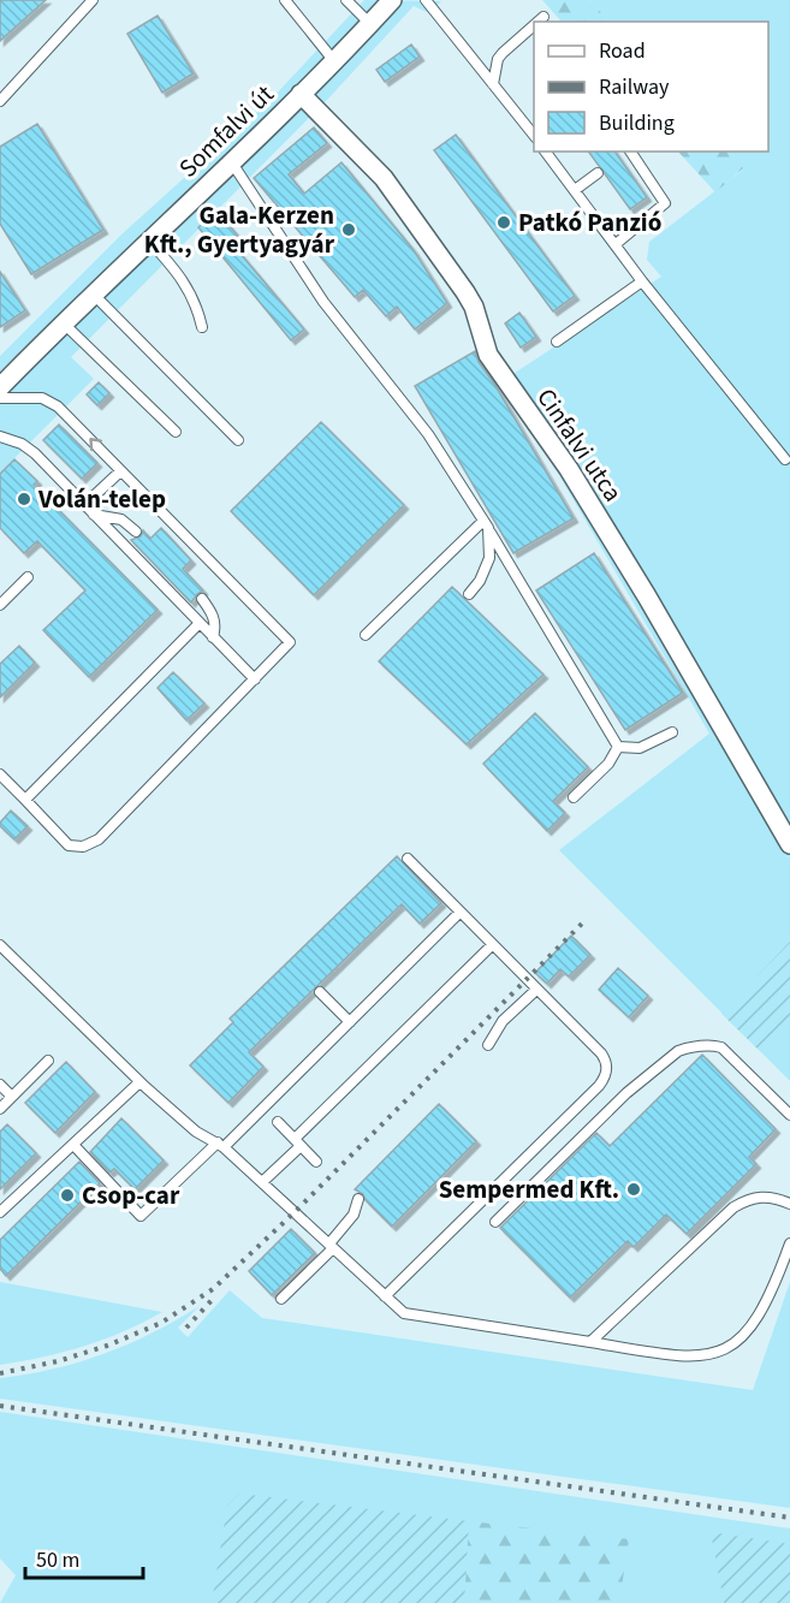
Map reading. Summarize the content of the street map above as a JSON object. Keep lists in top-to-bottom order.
{
  "streets": {
    "street": ["Somfalvi út", "Cinfalvi utca"]
  },
  "crossings": [
    ["Somfalvi út", "Cinfalvi utca"]
  ],
  "places": [
    "Patkó Panzió",
    "Gala-Kerzen Kft., Gyertyagyár",
    "Volán-telep",
    "Sempermed Kft.",
    "Csop-car"
  ],
  "legend": ["Road", "Railway", "Building"],
  "scale_bar": "50 m"
}
